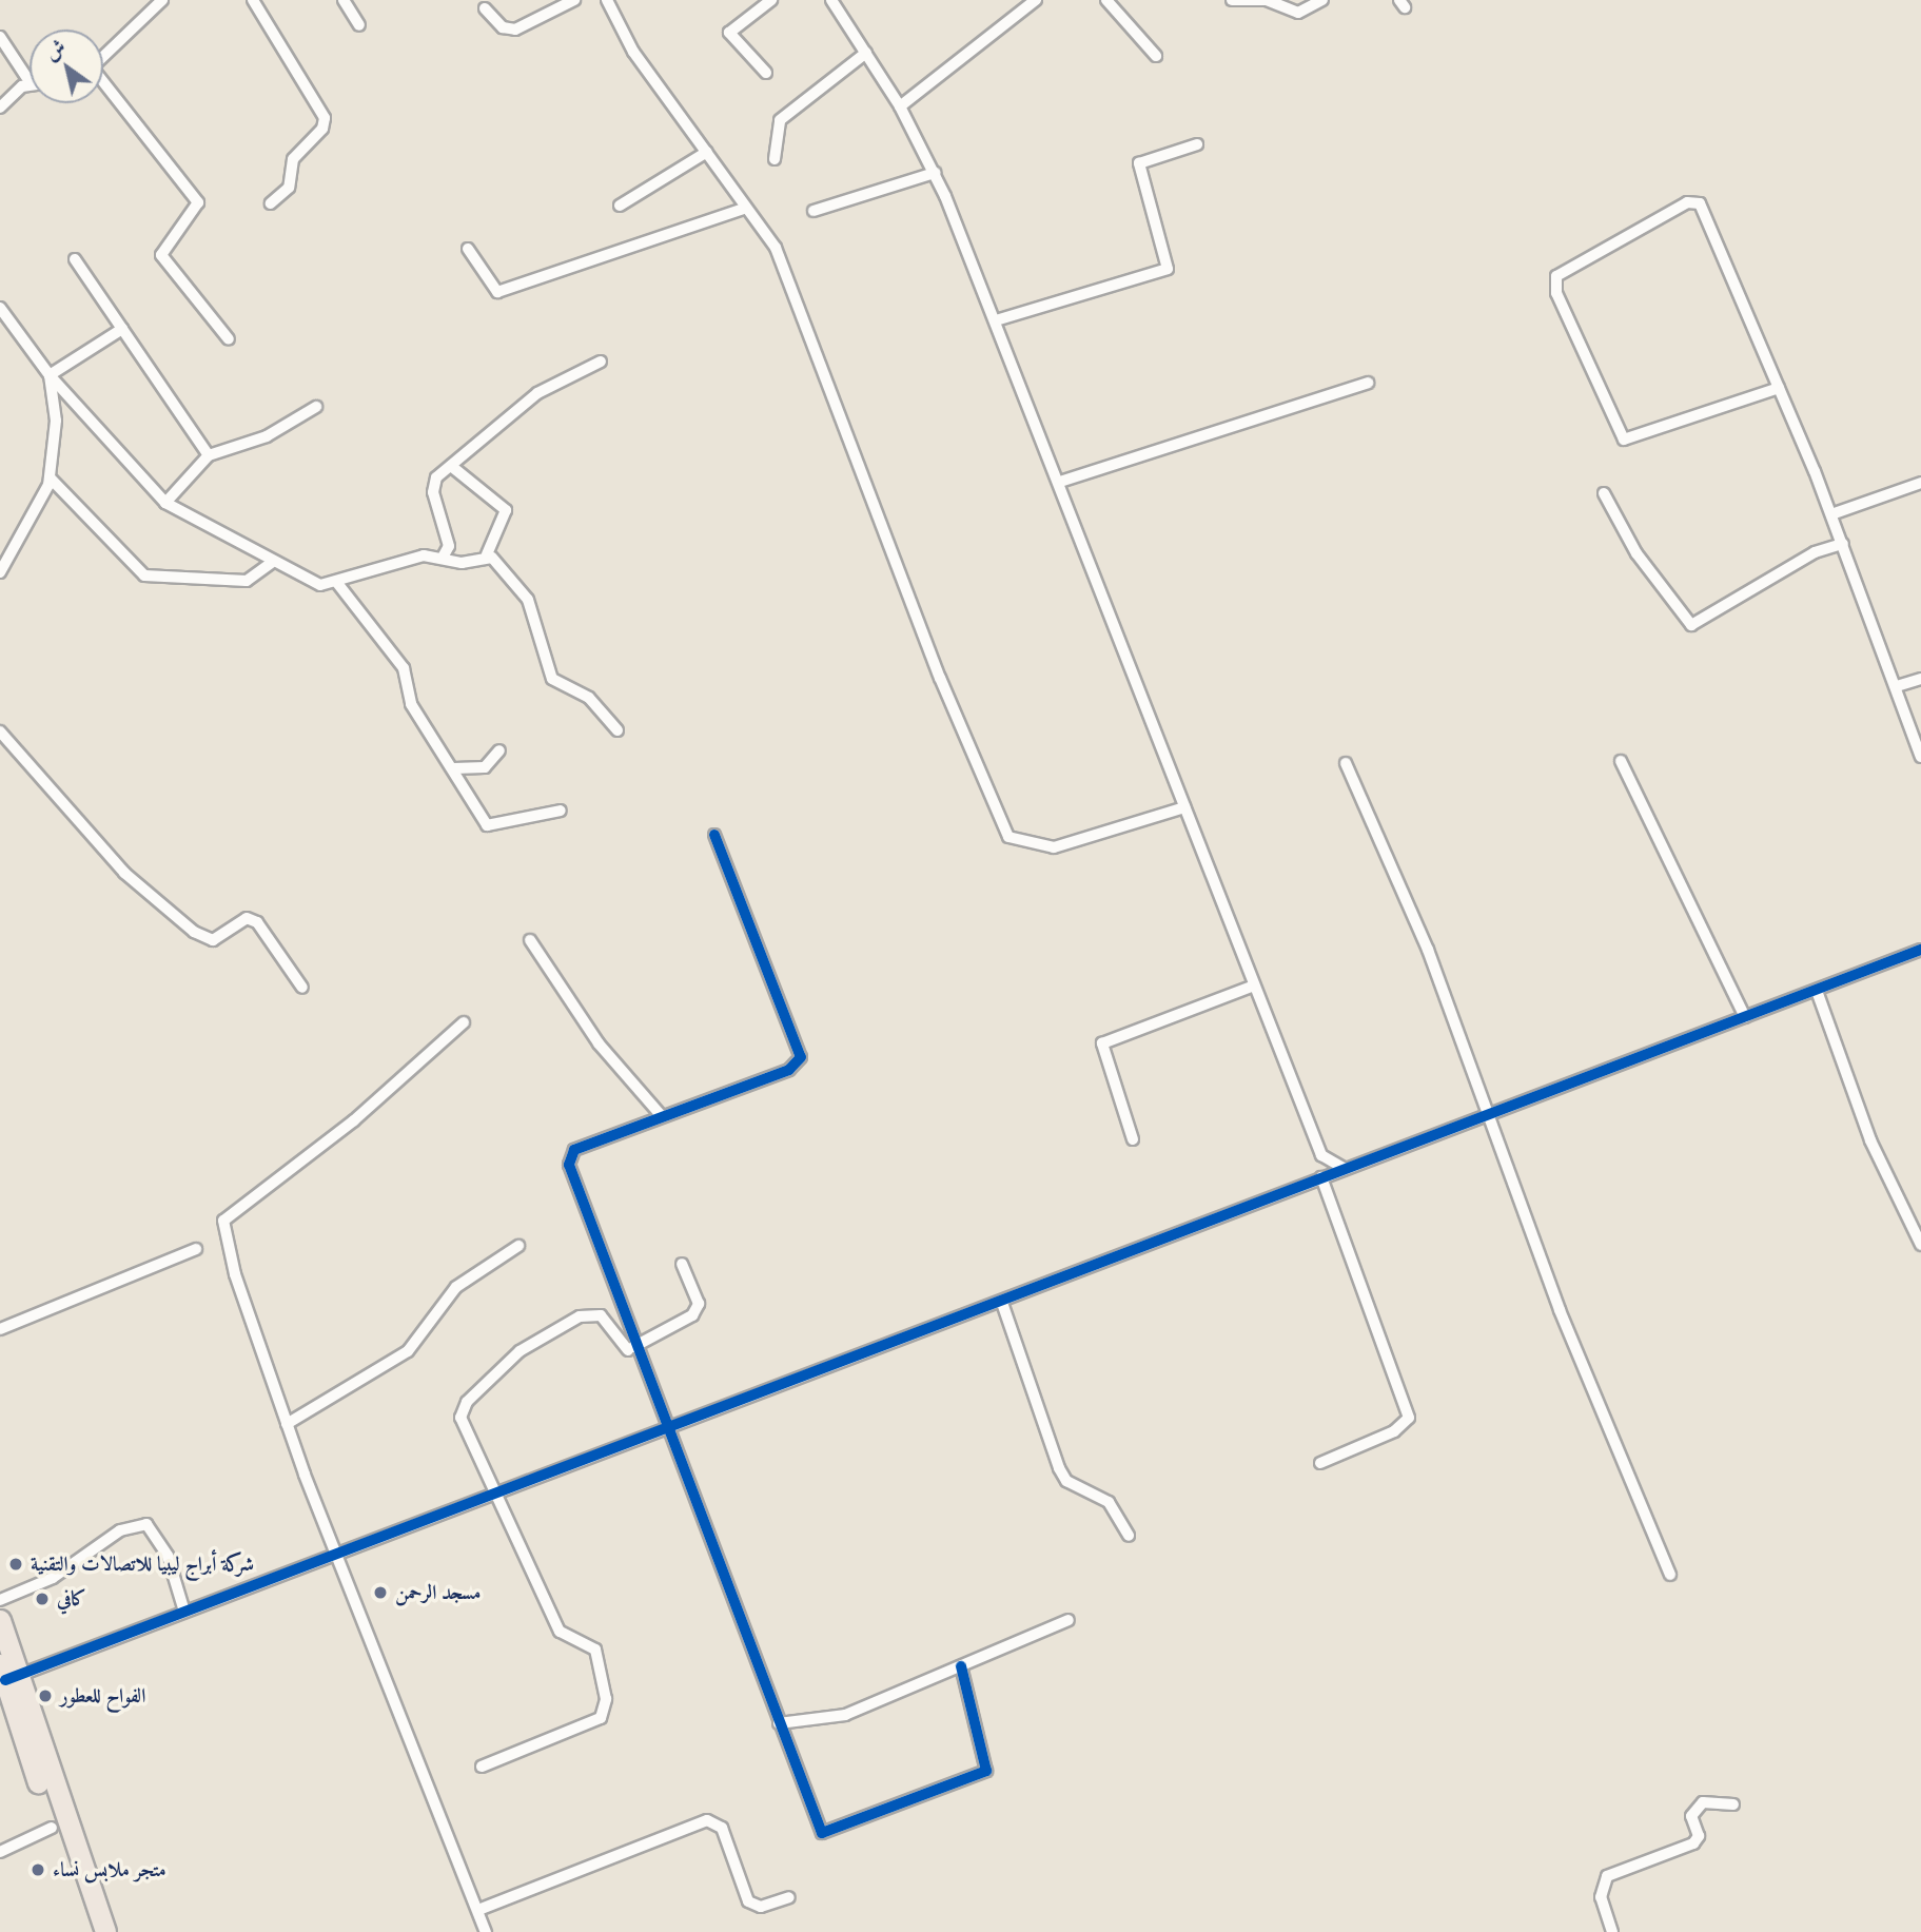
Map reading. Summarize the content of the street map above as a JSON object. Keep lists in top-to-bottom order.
{
  "places": [
    "شركة أبراج ليبيا للاتصالات والتقنية",
    "مسجد الرحمن",
    "كافي",
    "الفواح للعطور",
    "متجر ملابس نساء"
  ],
  "north": "top left"
}
